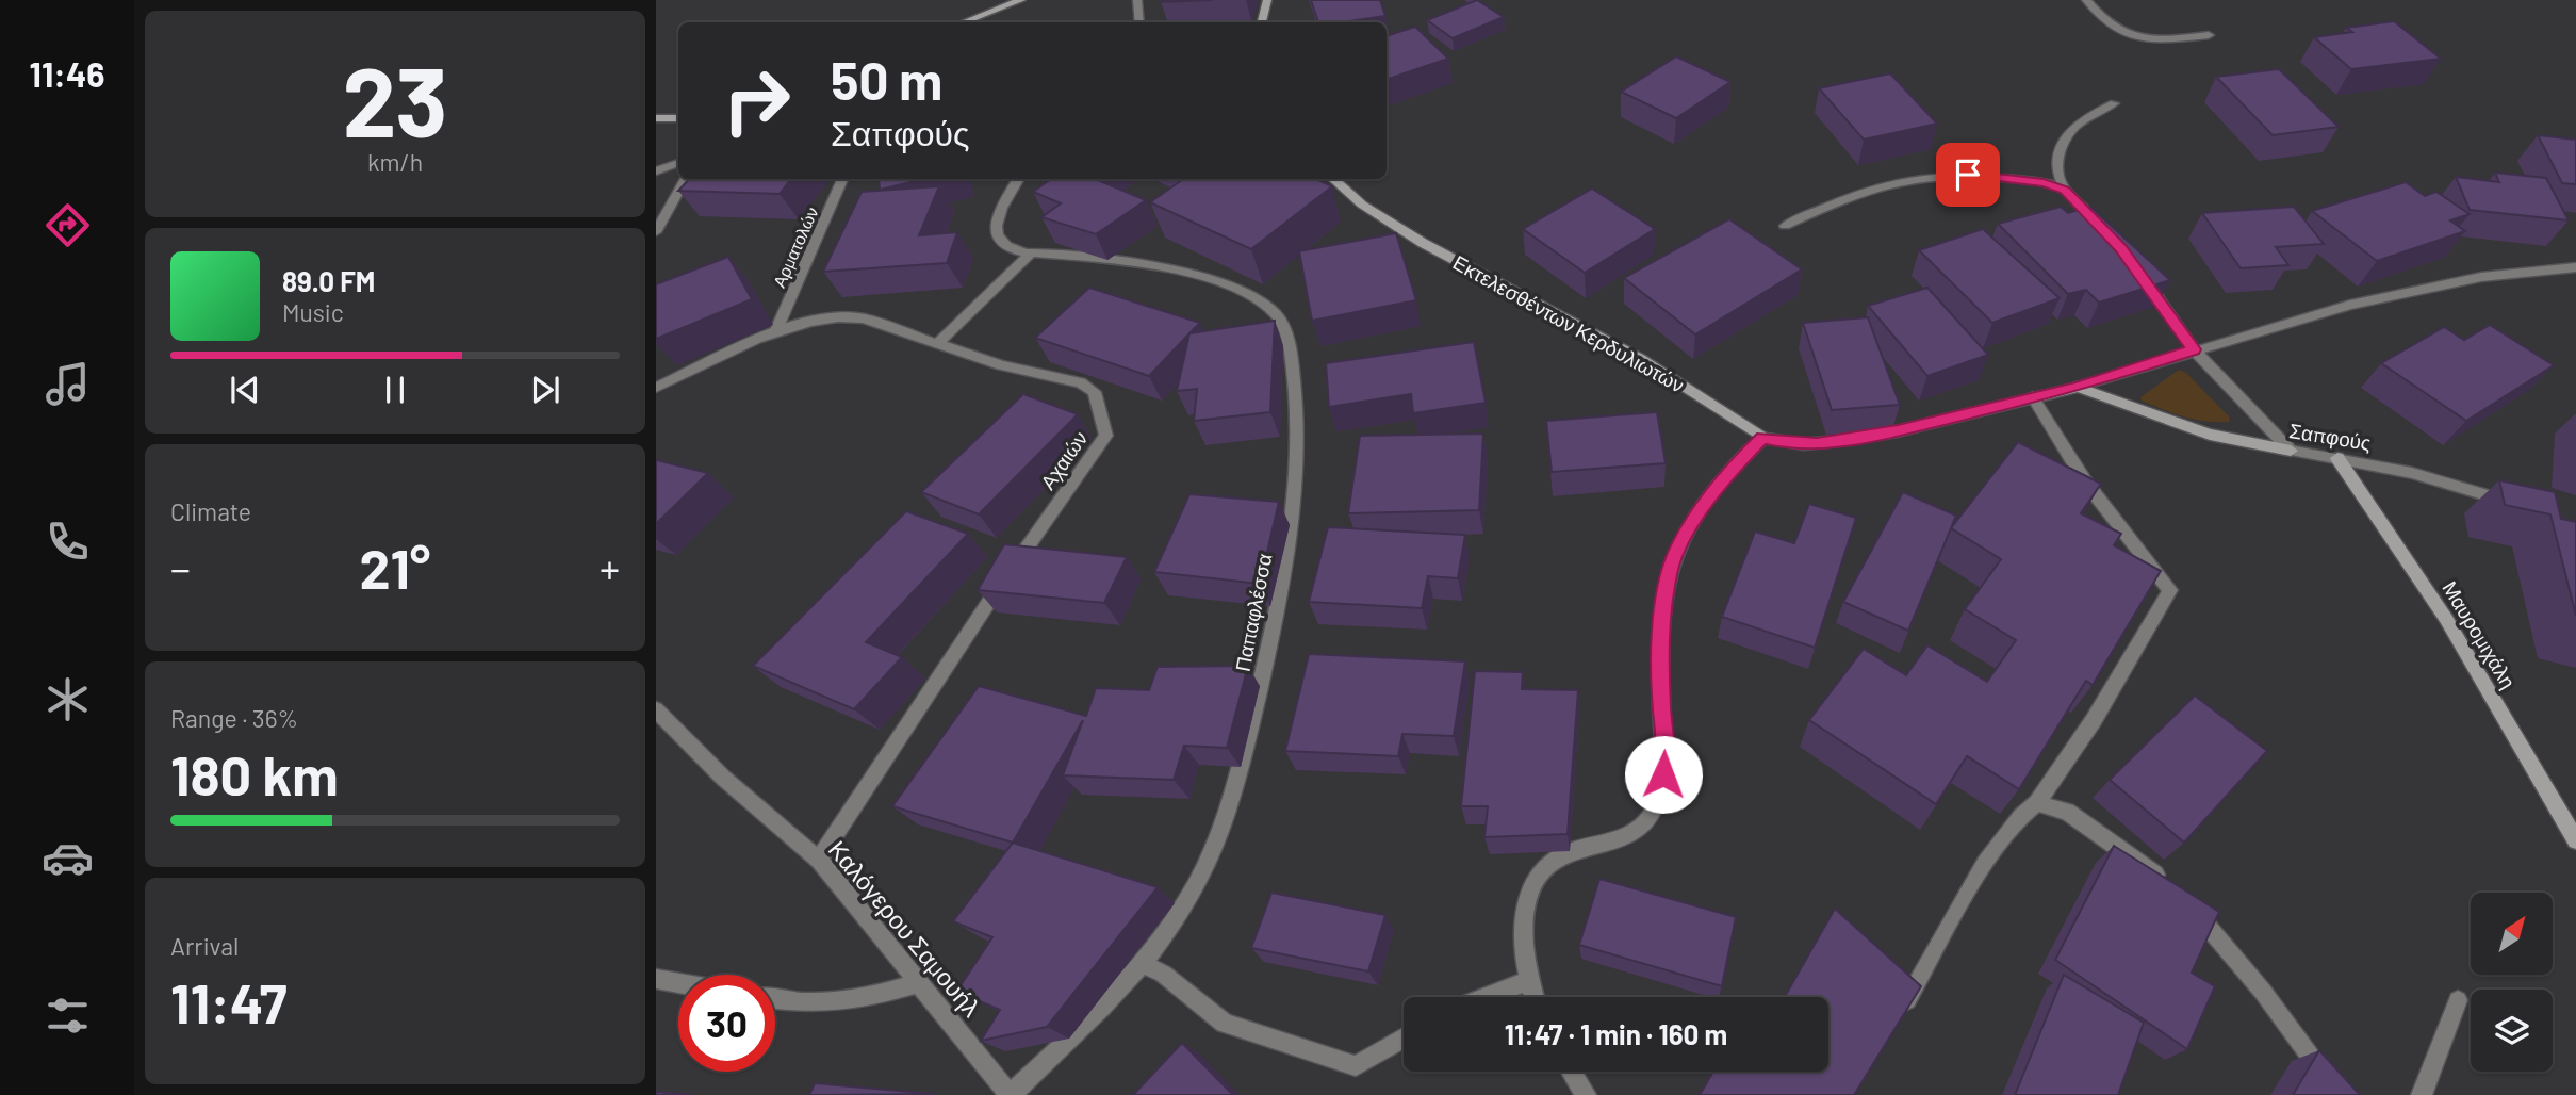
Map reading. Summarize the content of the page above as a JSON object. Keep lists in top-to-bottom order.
{
  "streets": {
    "street": [
      "Αρματολών",
      "Εκτελεσθέντων Κερδυλιωτών",
      "Σαπφούς",
      "Αχαιών",
      "Παπαφλέσσα",
      "Μαυρομιχάλη",
      "Καλόγερου Σαμουήλ"
    ]
  },
  "crossings": [
    ["Αρματολών", "Αχαιών"],
    ["Σαπφούς", "Μαυρομιχάλη"],
    ["Αχαιών", "Καλόγερου Σαμουήλ"],
    ["Παπαφλέσσα", "Καλόγερου Σαμουήλ"]
  ],
  "north": "top right",
  "page": {
    "tabs": "11:46",
    "tile": [
      ["23", "km/h"],
      "Climate",
      ["Range · 36%", "180 km"],
      ["Arrival", "11:47"]
    ],
    "turn": ["50 m", "Σαπφούς"],
    "song": ["89.0 FM", "Music"],
    "heat": ["−", "21°", "+"],
    "limit": "30",
    "trip": "11:47 · 1 min · 160 m"
  }
}
